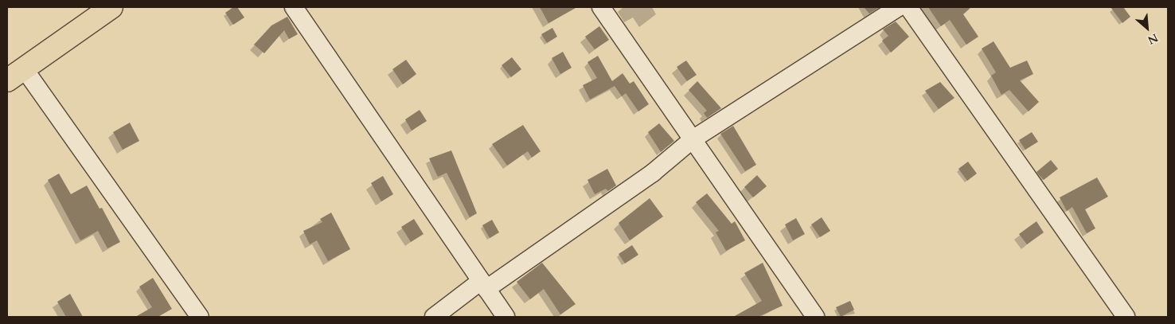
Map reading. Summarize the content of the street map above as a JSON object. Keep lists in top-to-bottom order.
{
  "north": "bottom right"
}
